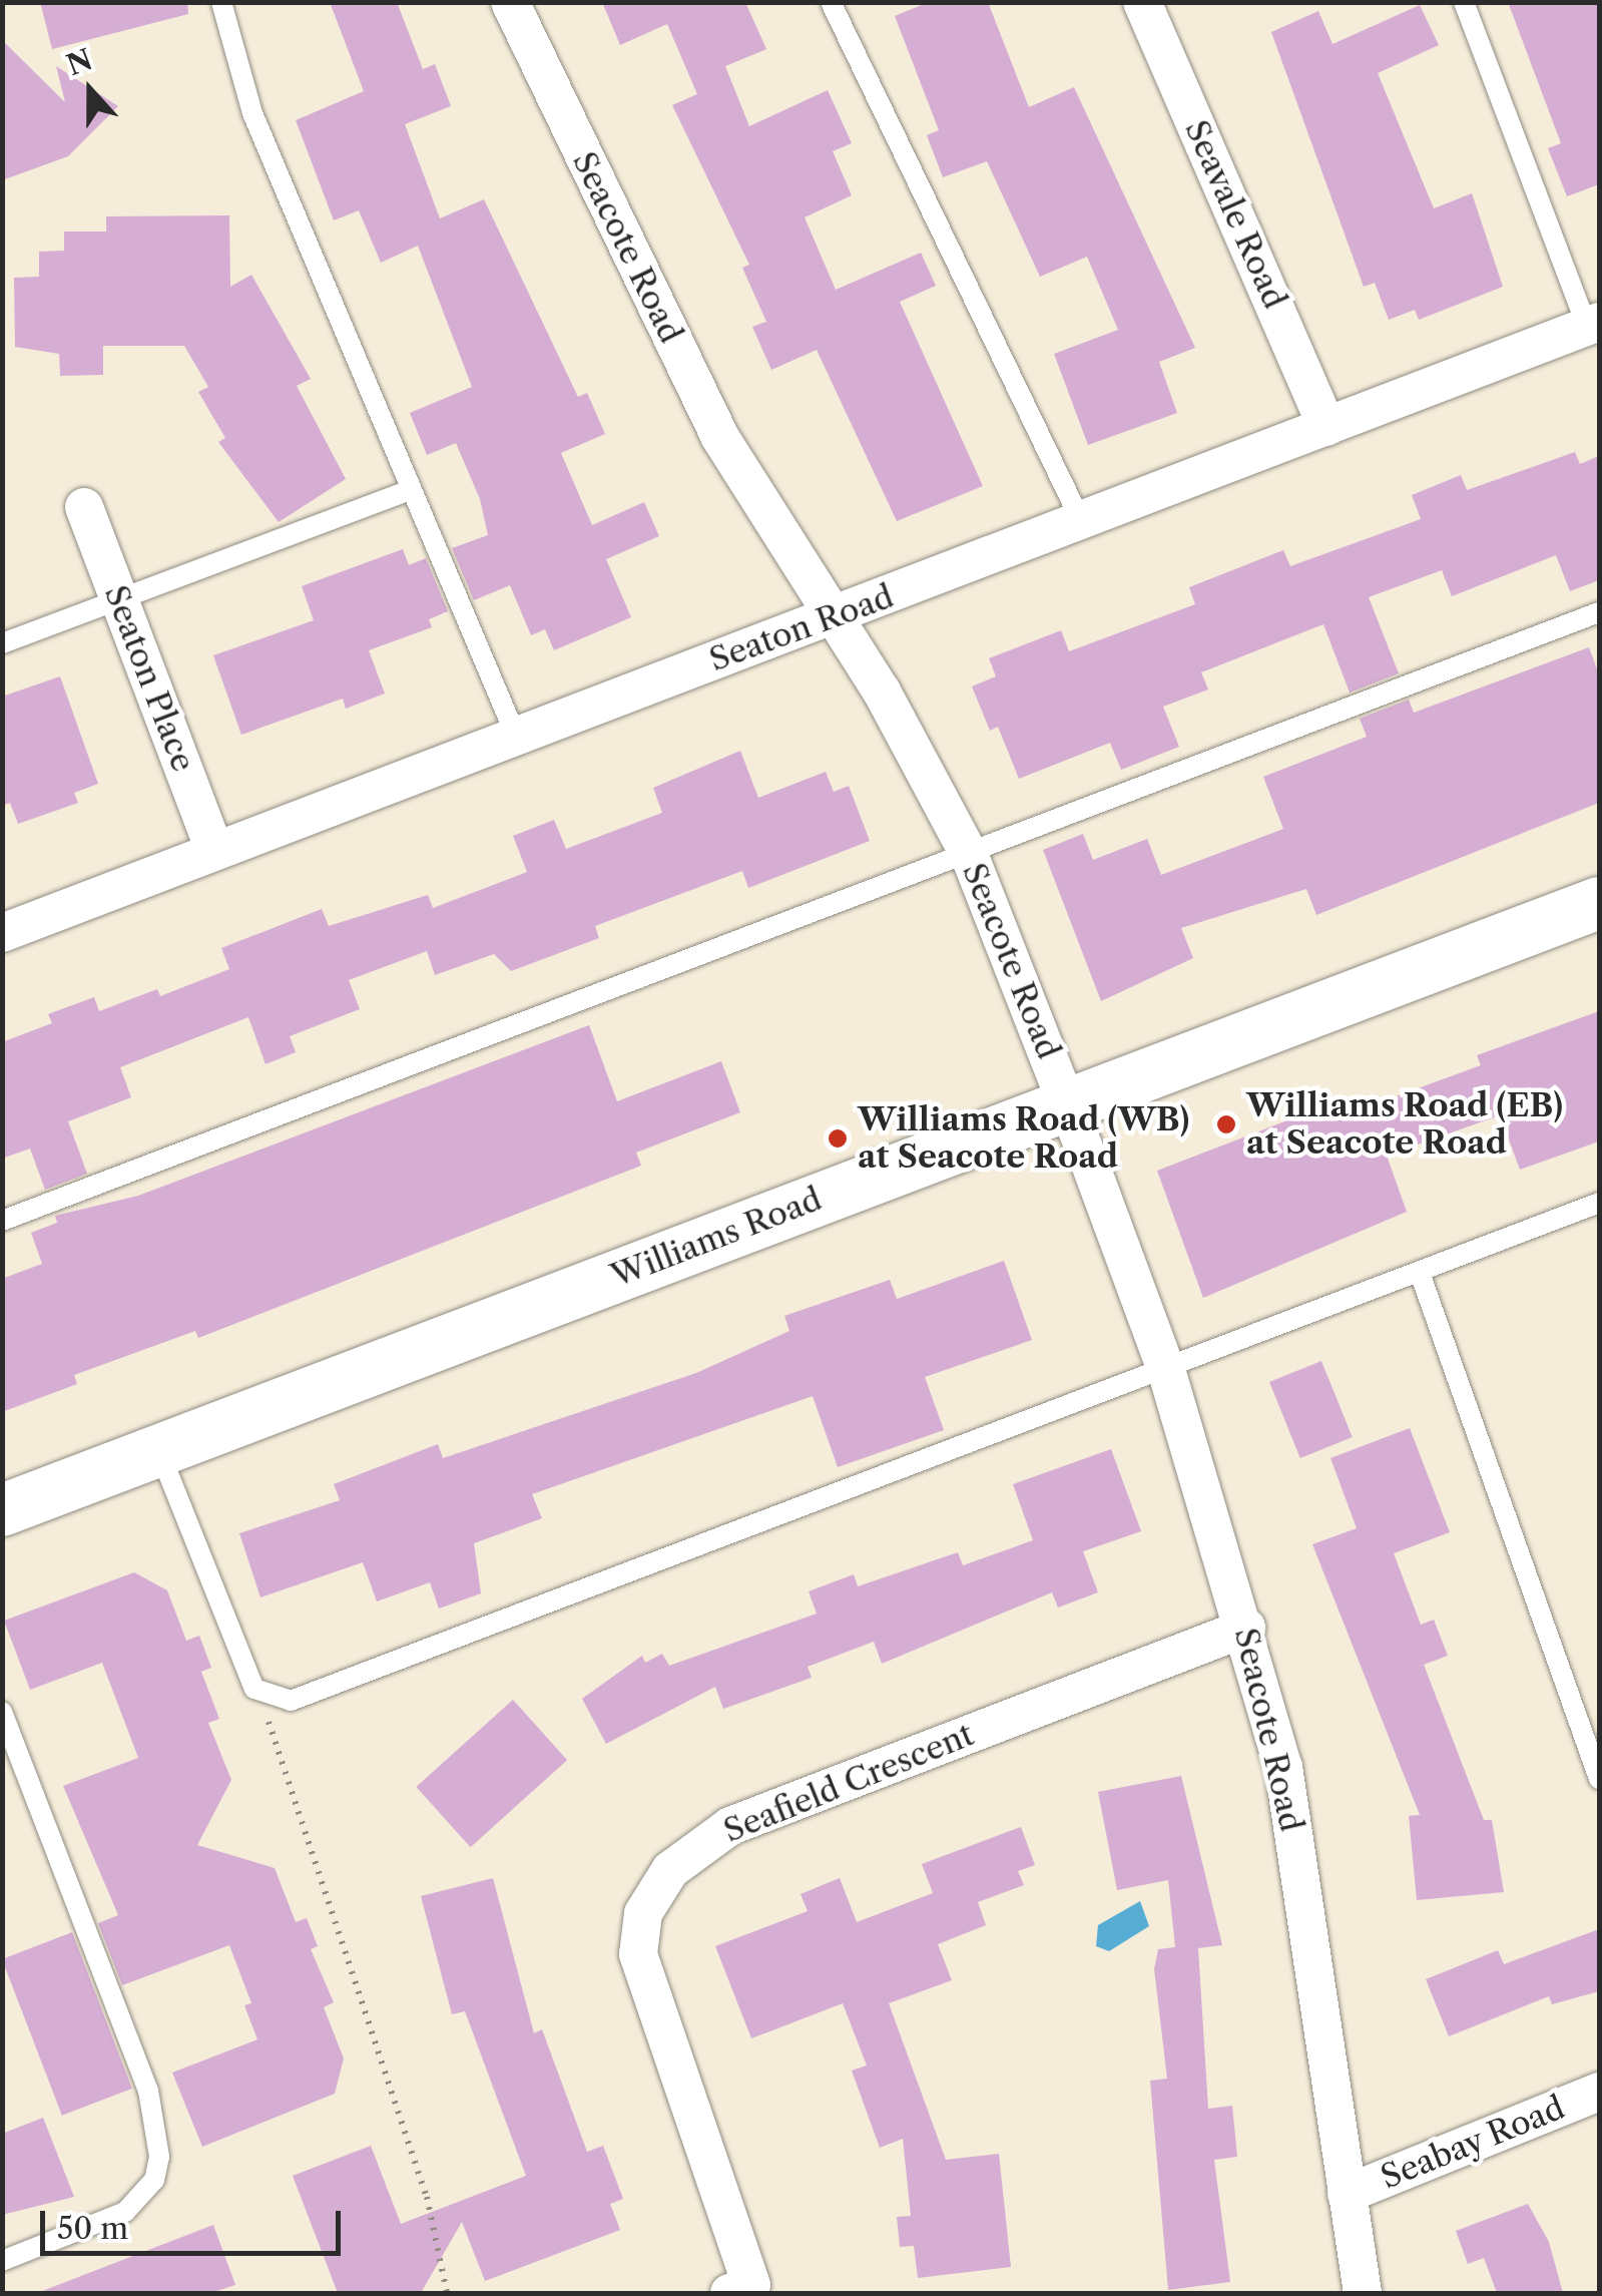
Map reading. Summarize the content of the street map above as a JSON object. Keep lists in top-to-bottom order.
{
  "streets": {
    "street": [
      "Seavale Road",
      "Seacote Road",
      "Seaton Road",
      "Seaton Place",
      "Williams Road",
      "Seafield Crescent",
      "Seabay Road"
    ]
  },
  "crossings": [
    ["Seavale Road", "Seaton Road"],
    ["Seacote Road", "Seaton Road"],
    ["Seacote Road", "Williams Road"],
    ["Seacote Road", "Seafield Crescent"],
    ["Seacote Road", "Seabay Road"],
    ["Seaton Road", "Seaton Place"]
  ],
  "places": ["Williams Road (EB) at Seacote Road", "Williams Road (WB) at Seacote Road"],
  "scale_bar": "50 m",
  "north": "top"
}
